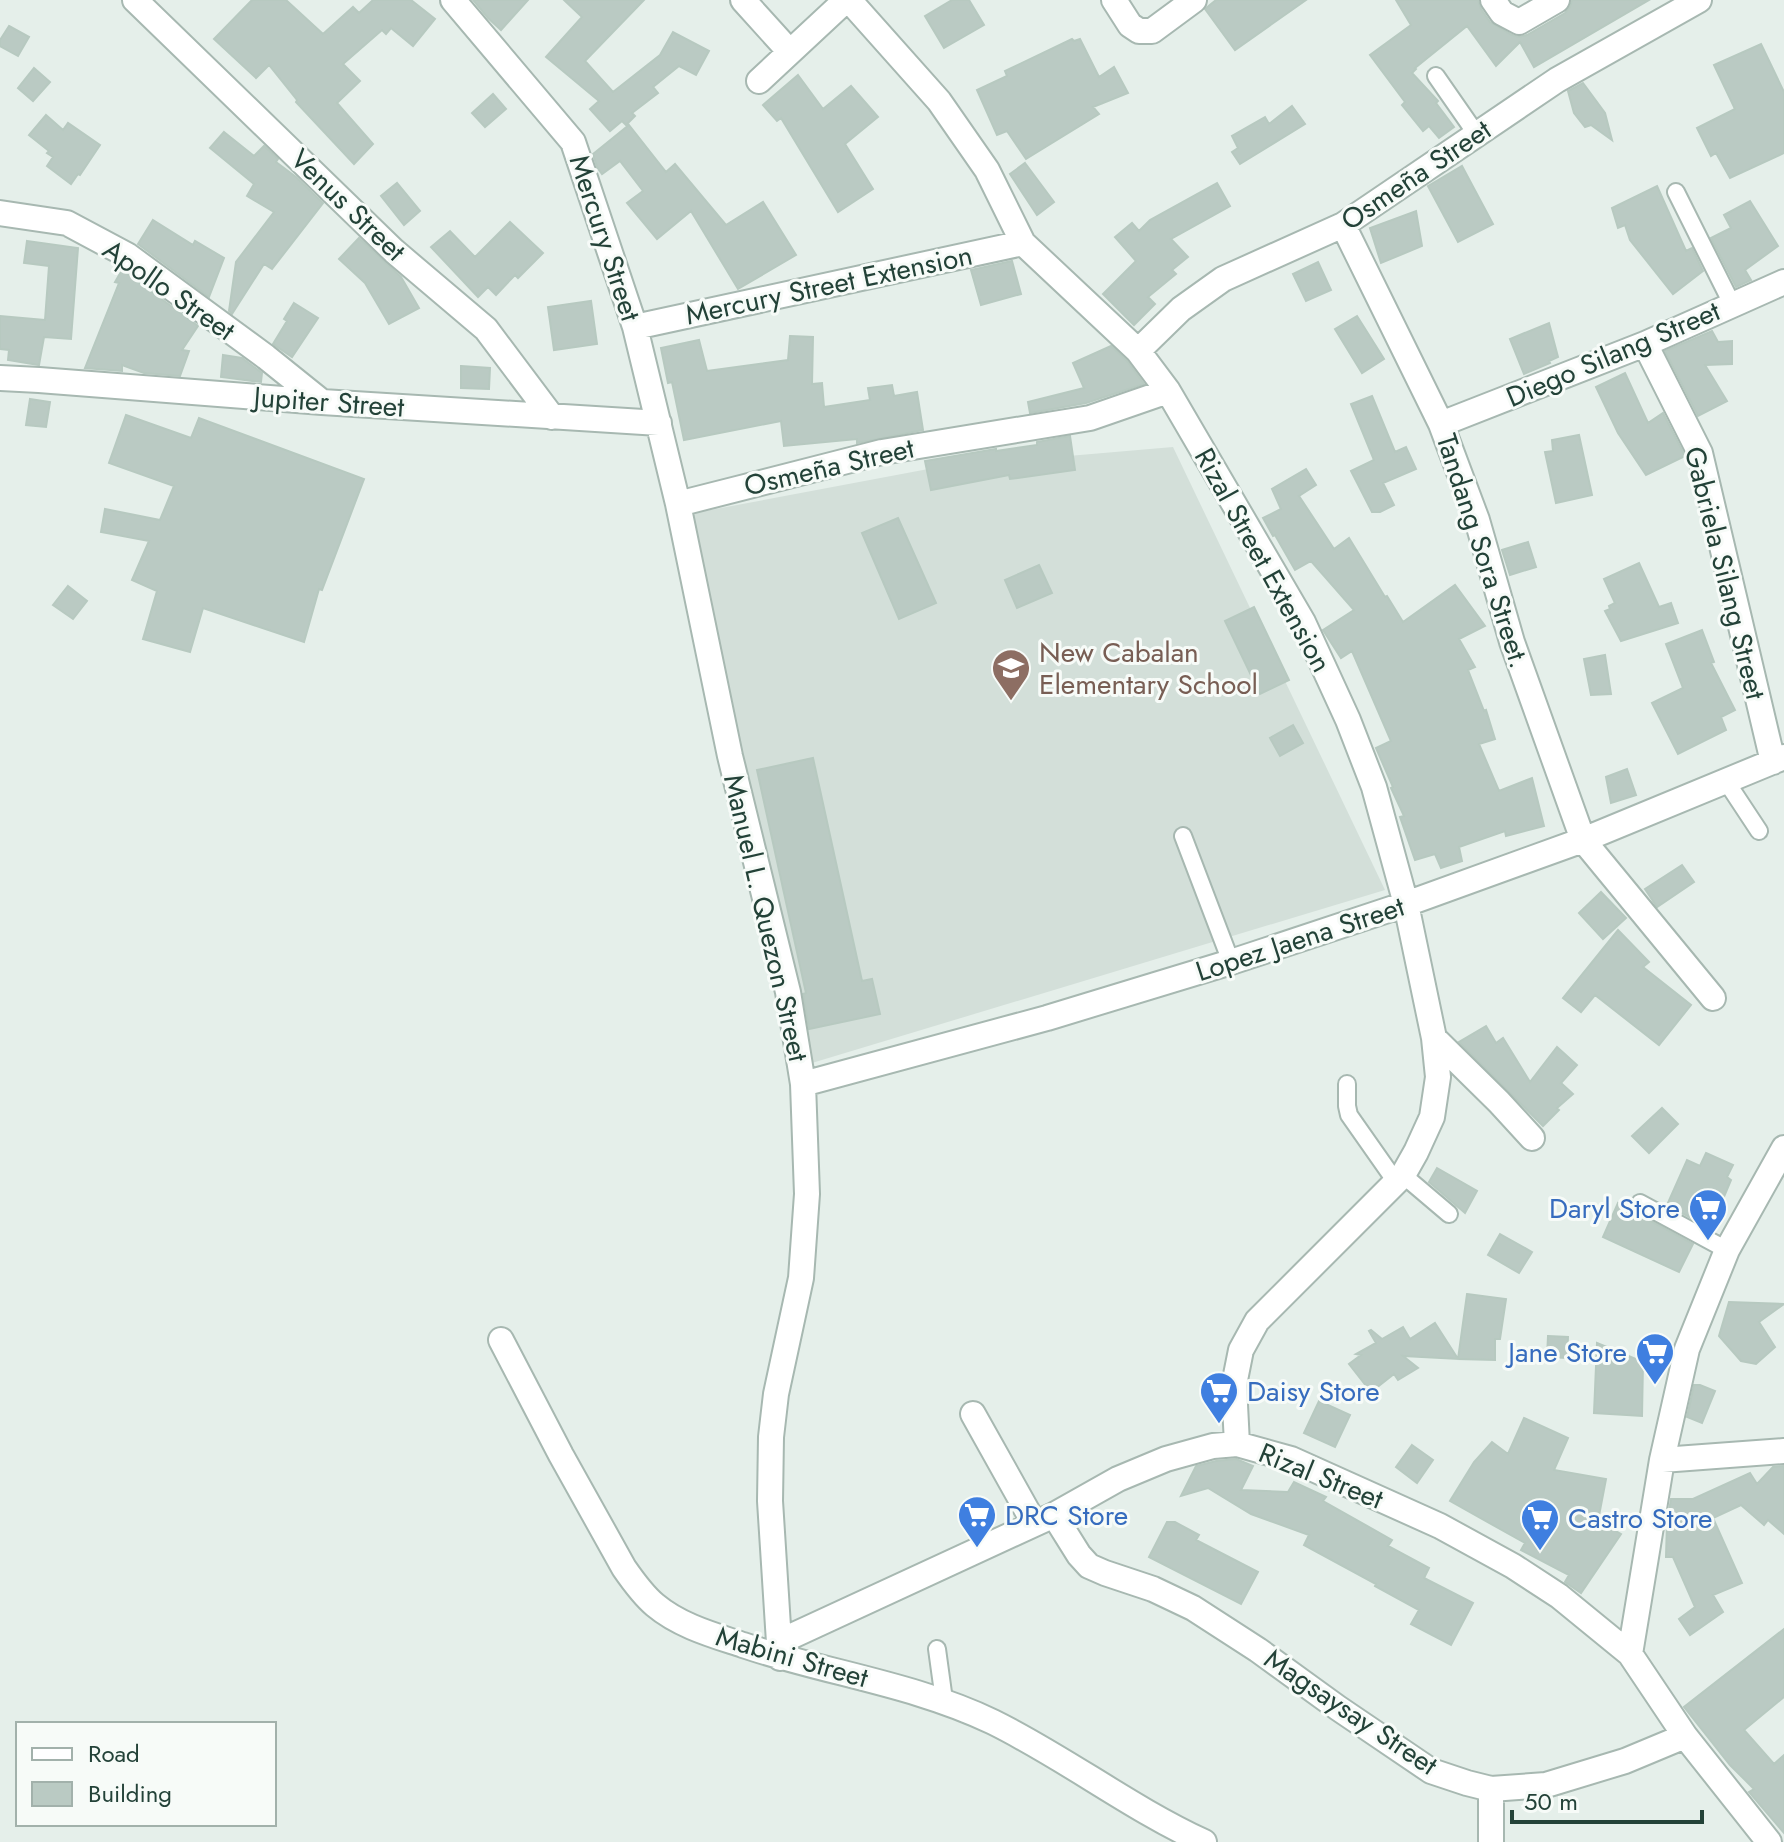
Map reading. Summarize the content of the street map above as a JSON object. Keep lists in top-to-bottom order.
{
  "streets": {
    "street": [
      "Osmeña Street",
      "Venus Street",
      "Mercury Street",
      "Mercury Street Extension",
      "Apollo Street",
      "Diego Silang Street",
      "Jupiter Street",
      "Tandang Sora Street.",
      "Rizal Street Extension",
      "Gabriela Silang Street",
      "Manuel L. Quezon Street",
      "Lopez Jaena Street",
      "Rizal Street",
      "Mabini Street",
      "Magsaysay Street"
    ]
  },
  "crossings": [
    ["Osmeña Street", "Tandang Sora Street."],
    ["Osmeña Street", "Rizal Street Extension"],
    ["Osmeña Street", "Manuel L. Quezon Street"],
    ["Venus Street", "Jupiter Street"],
    ["Mercury Street", "Mercury Street Extension"],
    ["Mercury Street", "Jupiter Street"],
    ["Mercury Street", "Manuel L. Quezon Street"],
    ["Mercury Street Extension", "Rizal Street Extension"],
    ["Apollo Street", "Jupiter Street"],
    ["Diego Silang Street", "Tandang Sora Street."],
    ["Diego Silang Street", "Gabriela Silang Street"],
    ["Jupiter Street", "Manuel L. Quezon Street"],
    ["Tandang Sora Street.", "Lopez Jaena Street"],
    ["Rizal Street Extension", "Lopez Jaena Street"],
    ["Rizal Street Extension", "Rizal Street"],
    ["Gabriela Silang Street", "Lopez Jaena Street"],
    ["Manuel L. Quezon Street", "Lopez Jaena Street"],
    ["Manuel L. Quezon Street", "Rizal Street"],
    ["Manuel L. Quezon Street", "Mabini Street"],
    ["Rizal Street", "Mabini Street"],
    ["Rizal Street", "Magsaysay Street"]
  ],
  "places": {
    "school or university": ["New Cabalan Elementary School"],
    "supermarket": [
      "Daryl Store",
      "Jane Store",
      "Daisy Store",
      "DRC Store",
      "Castro Store"
    ]
  },
  "legend": ["Road", "Building"],
  "scale_bar": "50 m"
}
